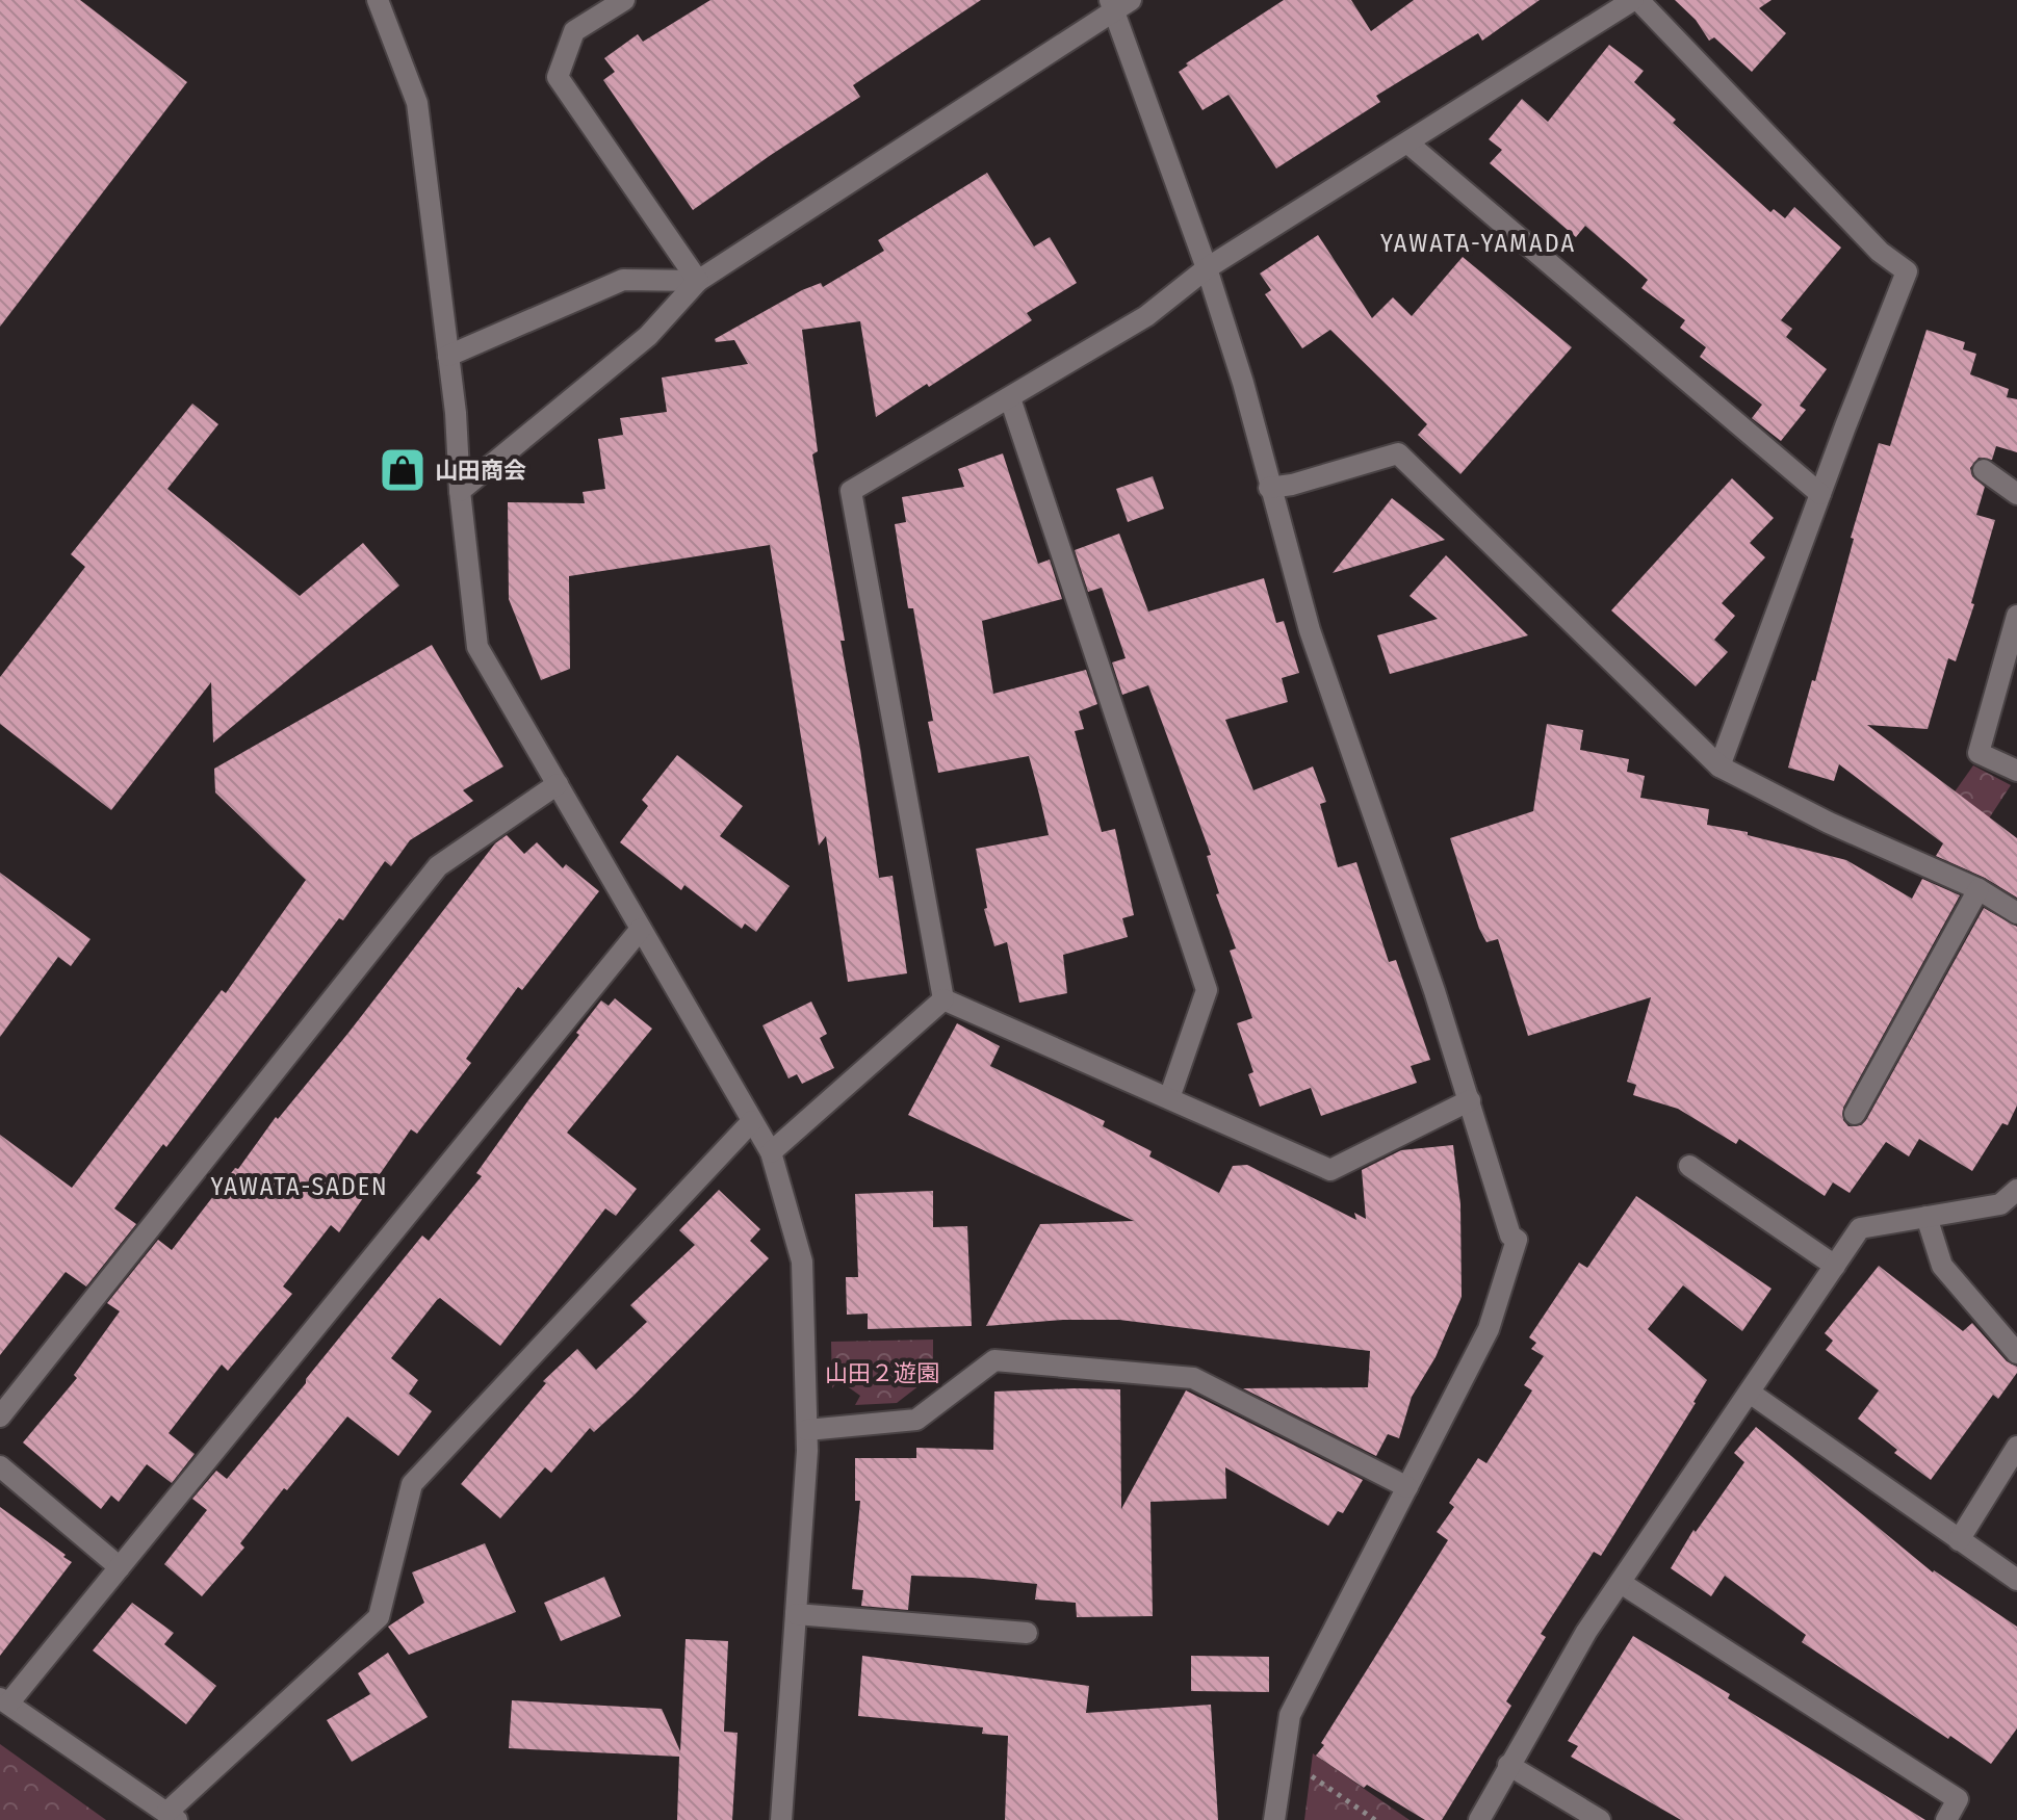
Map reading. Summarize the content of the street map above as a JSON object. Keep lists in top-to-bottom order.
{
  "districts": ["YAWATA-YAMADA", "YAWATA-SADEN"],
  "parks": ["山田２遊園"],
  "places": {
    "shop": ["山田商会"]
  }
}
